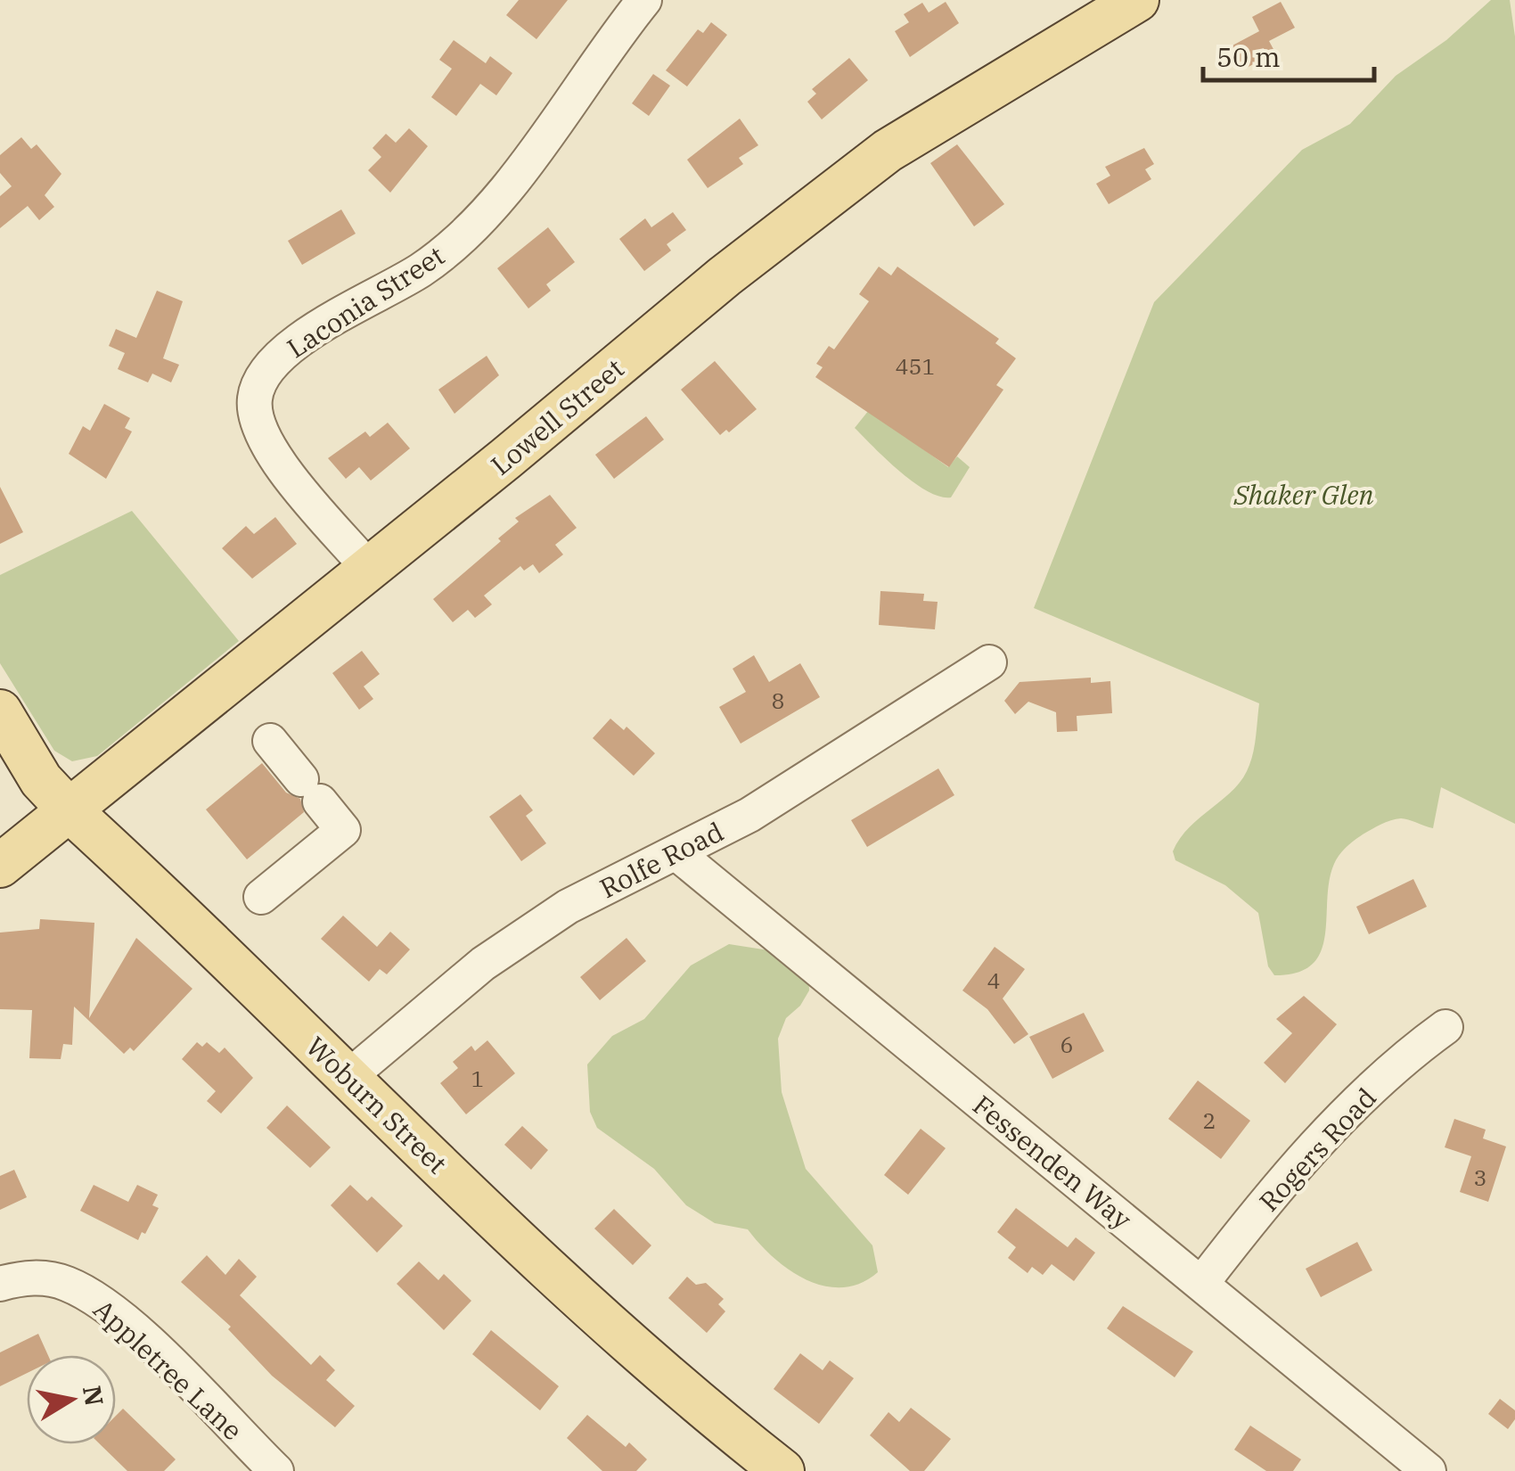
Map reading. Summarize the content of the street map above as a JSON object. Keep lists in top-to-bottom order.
{
  "streets": {
    "main road": ["Lowell Street", "Woburn Street"],
    "street": [
      "Laconia Street",
      "Rolfe Road",
      "Rogers Road",
      "Fessenden Way",
      "Appletree Lane"
    ]
  },
  "crossings": [
    ["Laconia Street", "Lowell Street"],
    ["Lowell Street", "Woburn Street"],
    ["Rolfe Road", "Woburn Street"],
    ["Rolfe Road", "Fessenden Way"],
    ["Rogers Road", "Fessenden Way"]
  ],
  "parks": ["Shaker Glen"],
  "house_numbers": [
    "451",
    "8",
    "4",
    "6",
    "1",
    "2",
    "3"
  ],
  "scale_bar": "50 m",
  "north": "right"
}
